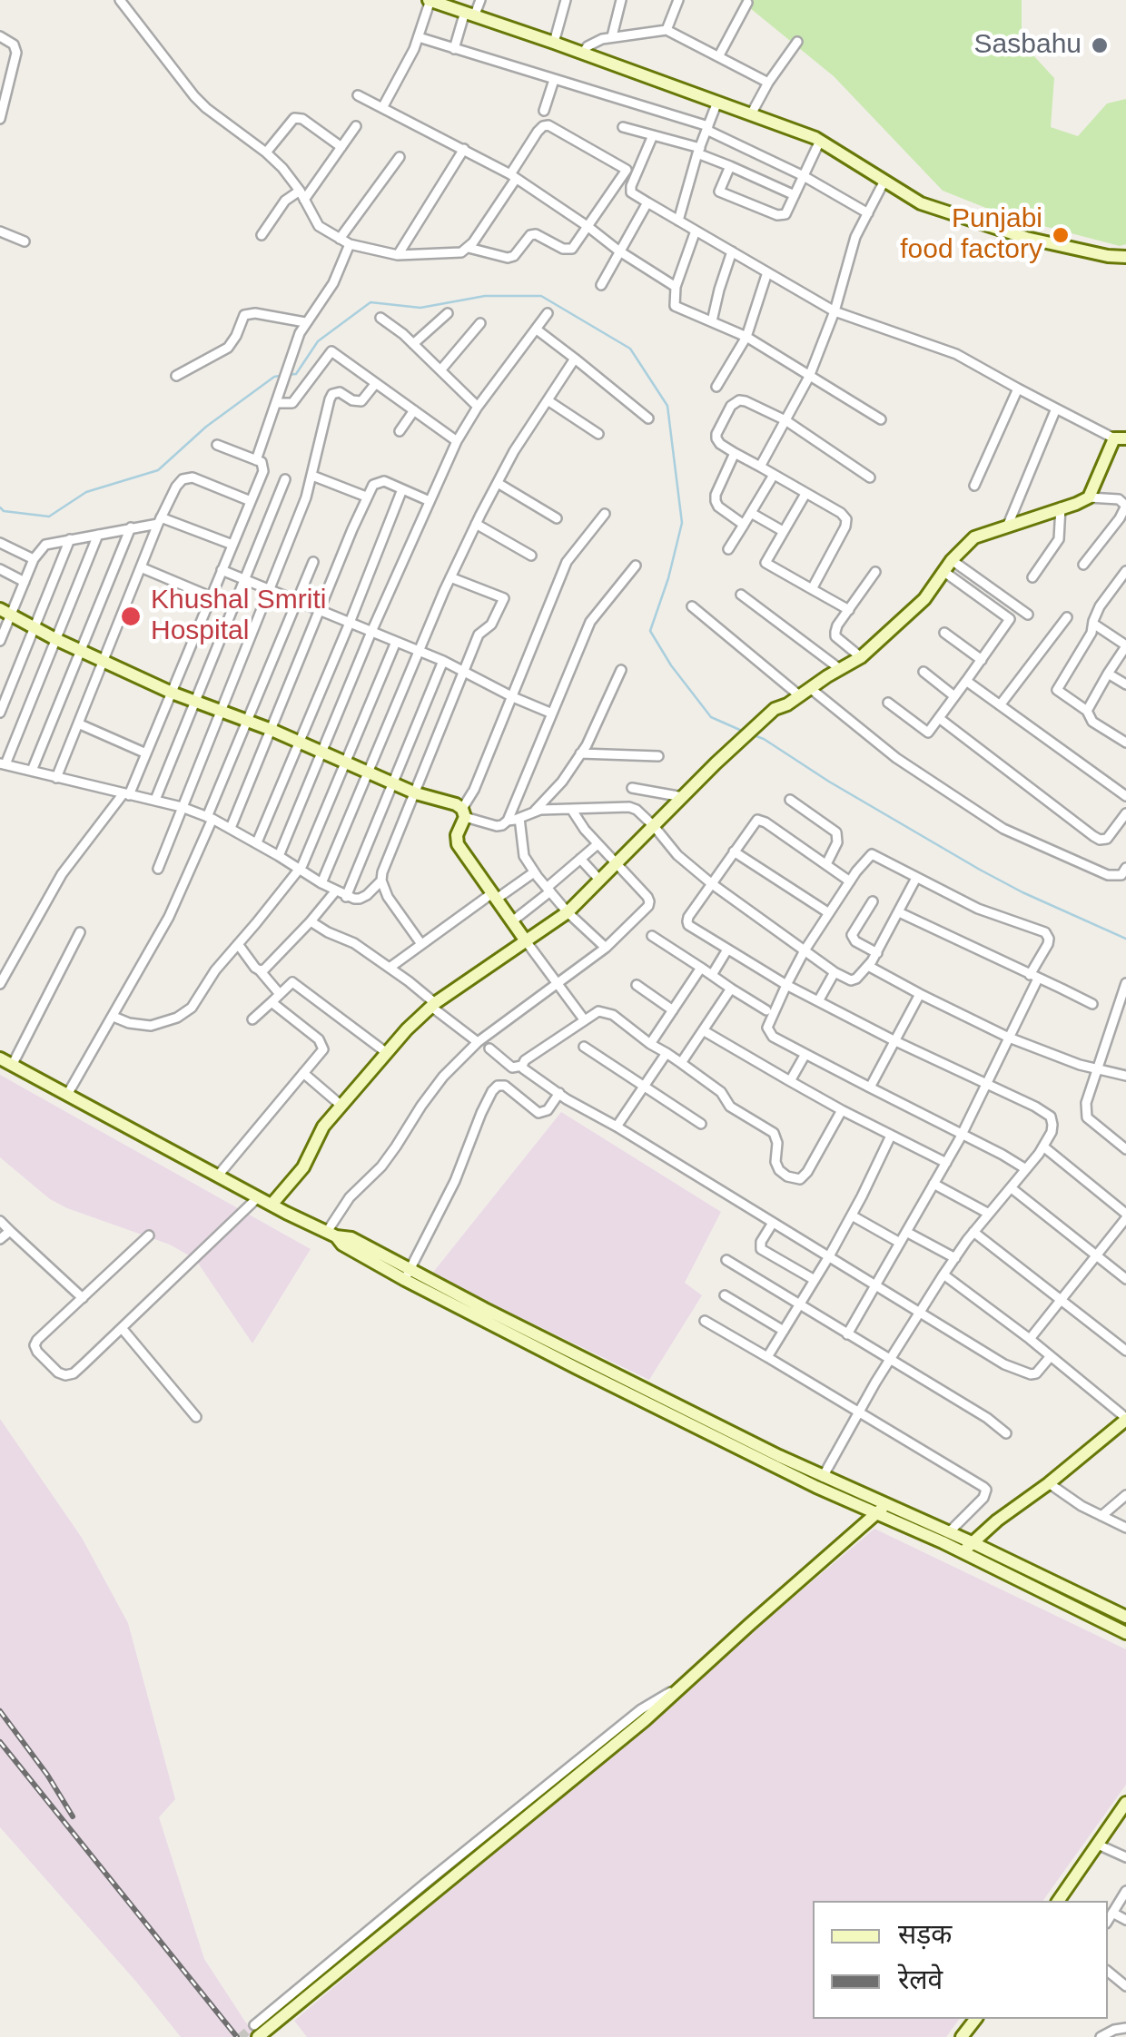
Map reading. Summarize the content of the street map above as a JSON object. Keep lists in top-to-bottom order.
{
  "places": ["Sasbahu", "Punjabi food factory", "Khushal Smriti Hospital"],
  "legend": ["सड़क", "रेलवे"]
}
